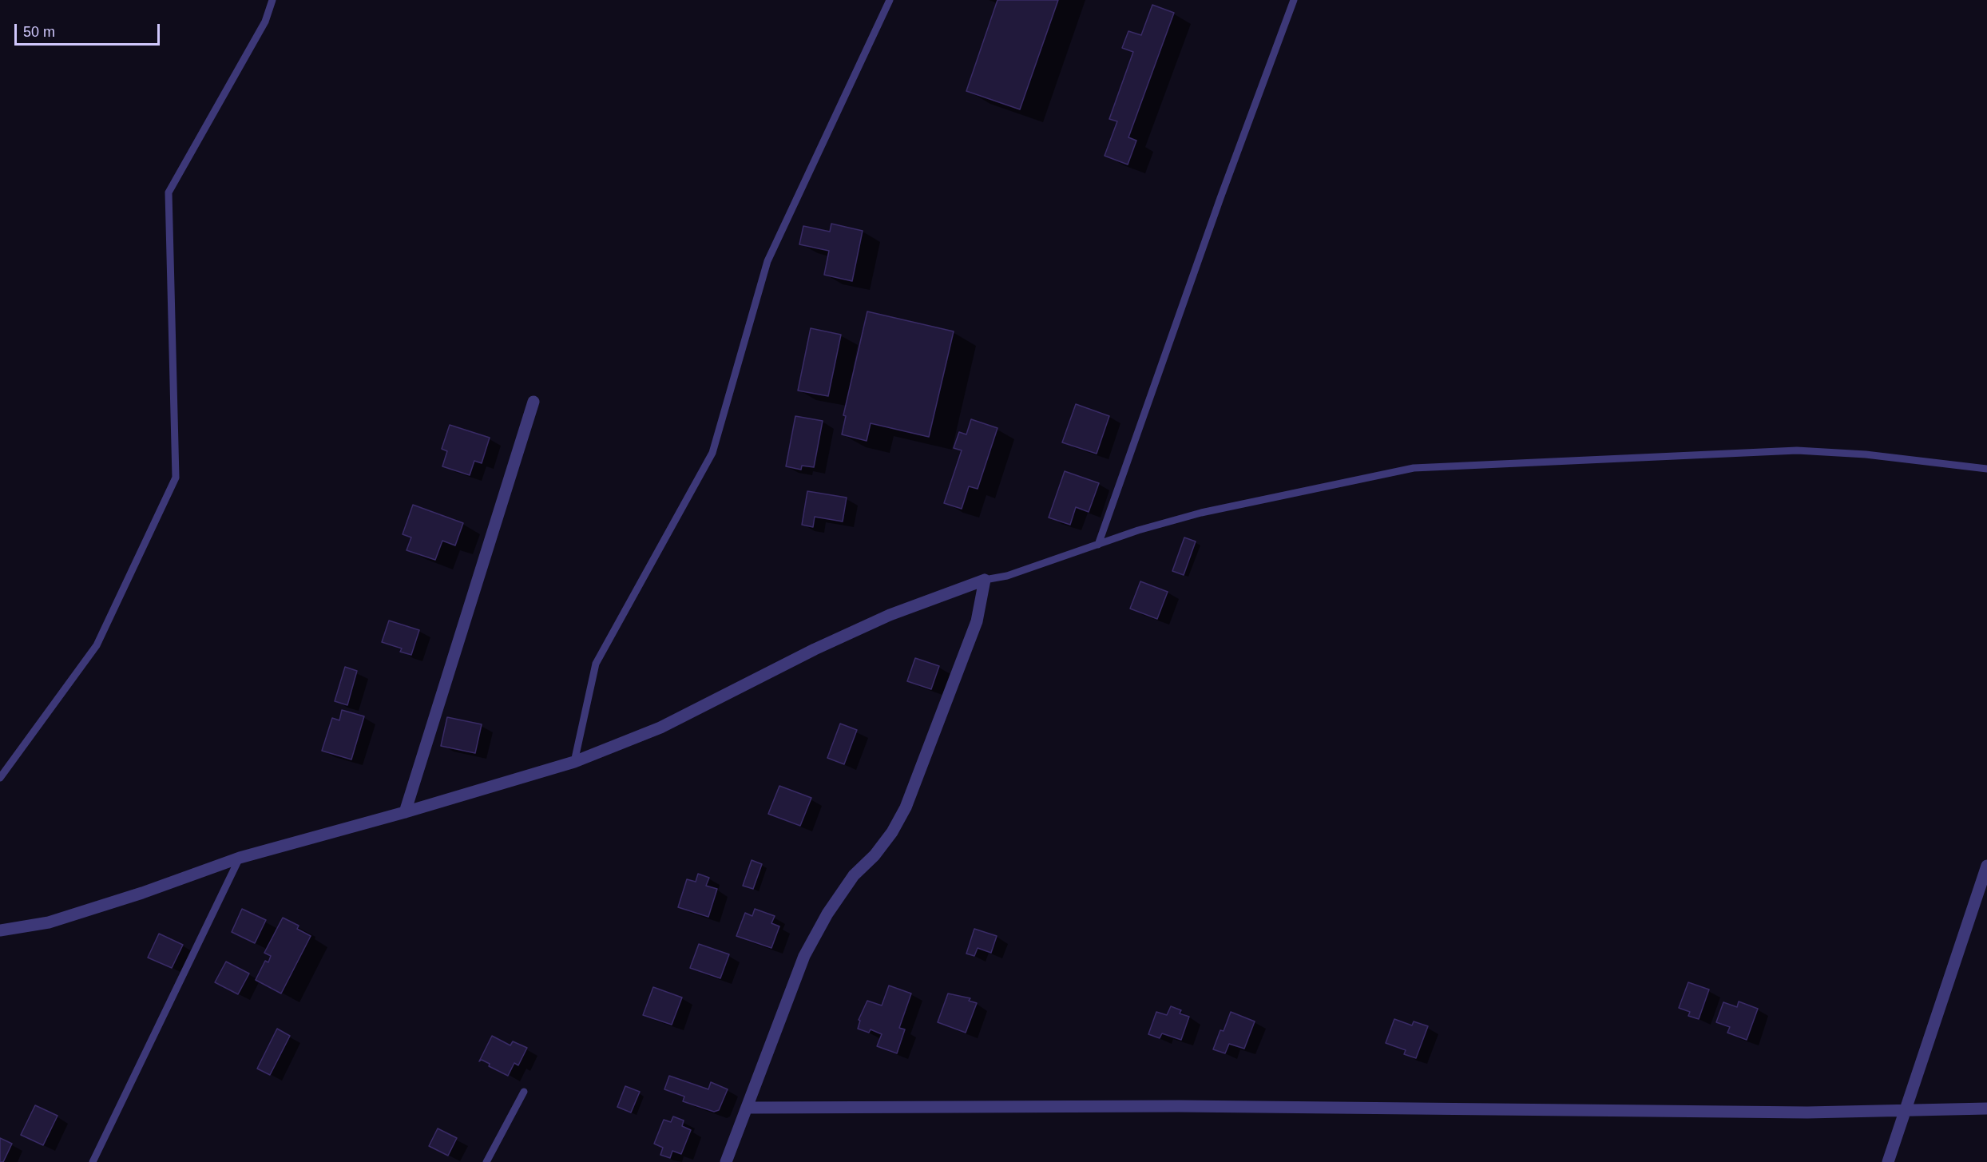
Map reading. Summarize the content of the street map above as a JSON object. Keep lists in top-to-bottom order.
{
  "scale_bar": "50 m"
}
